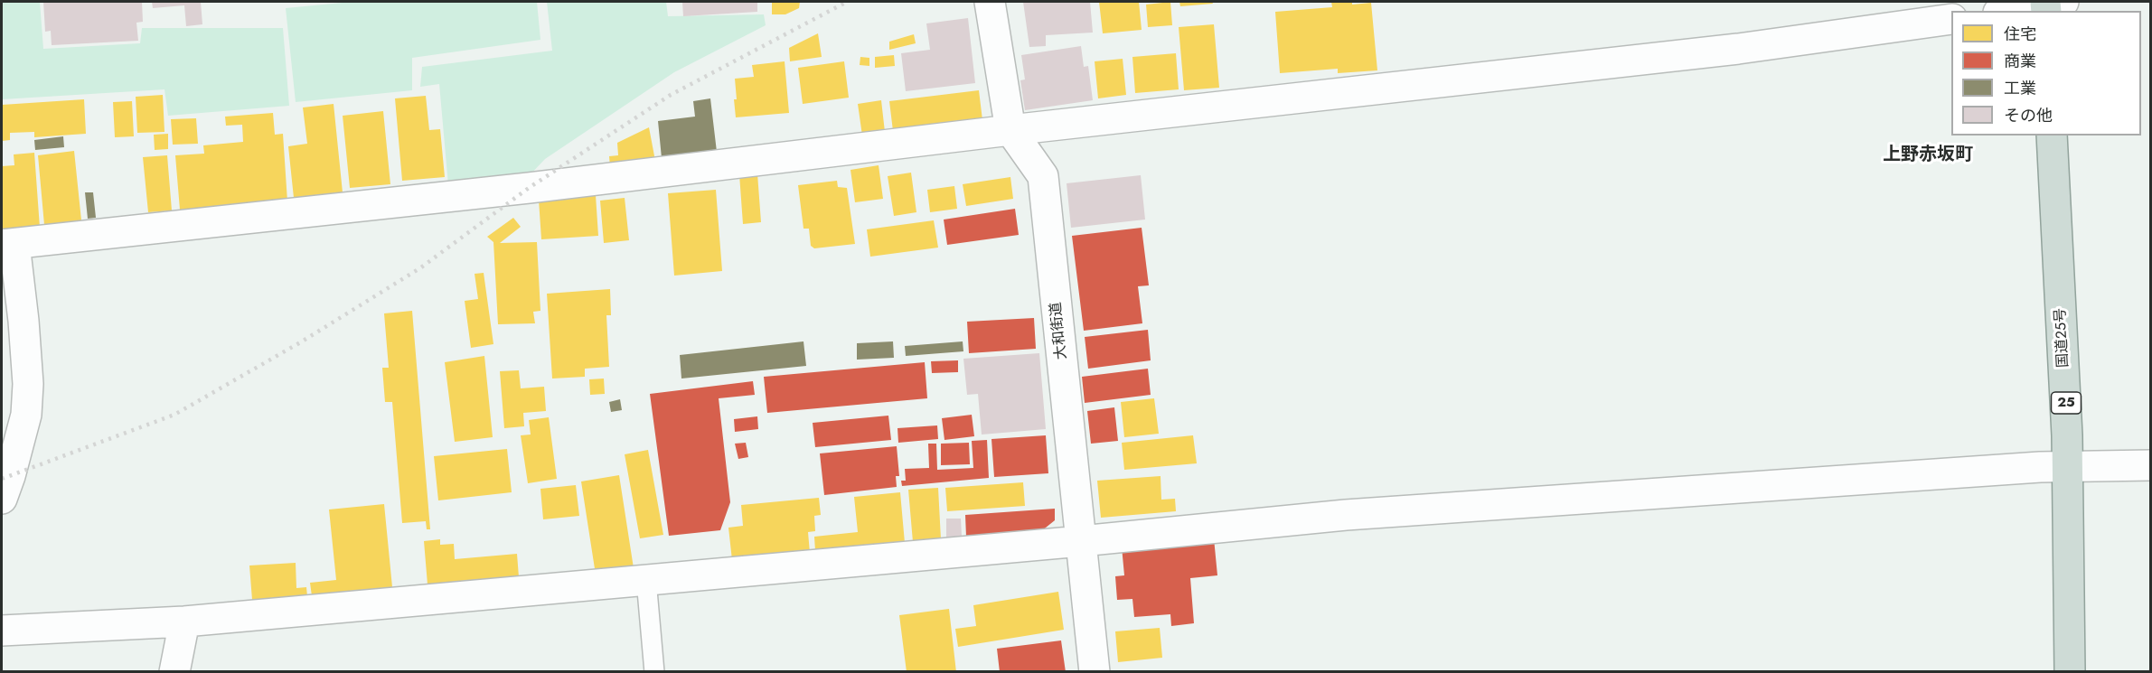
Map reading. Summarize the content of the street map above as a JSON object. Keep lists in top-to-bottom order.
{
  "streets": {
    "highway": ["国道25号", "25"],
    "street": ["大和街道"]
  },
  "districts": ["上野赤坂町"],
  "legend": [
    "住宅",
    "商業",
    "工業",
    "その他"
  ]
}
